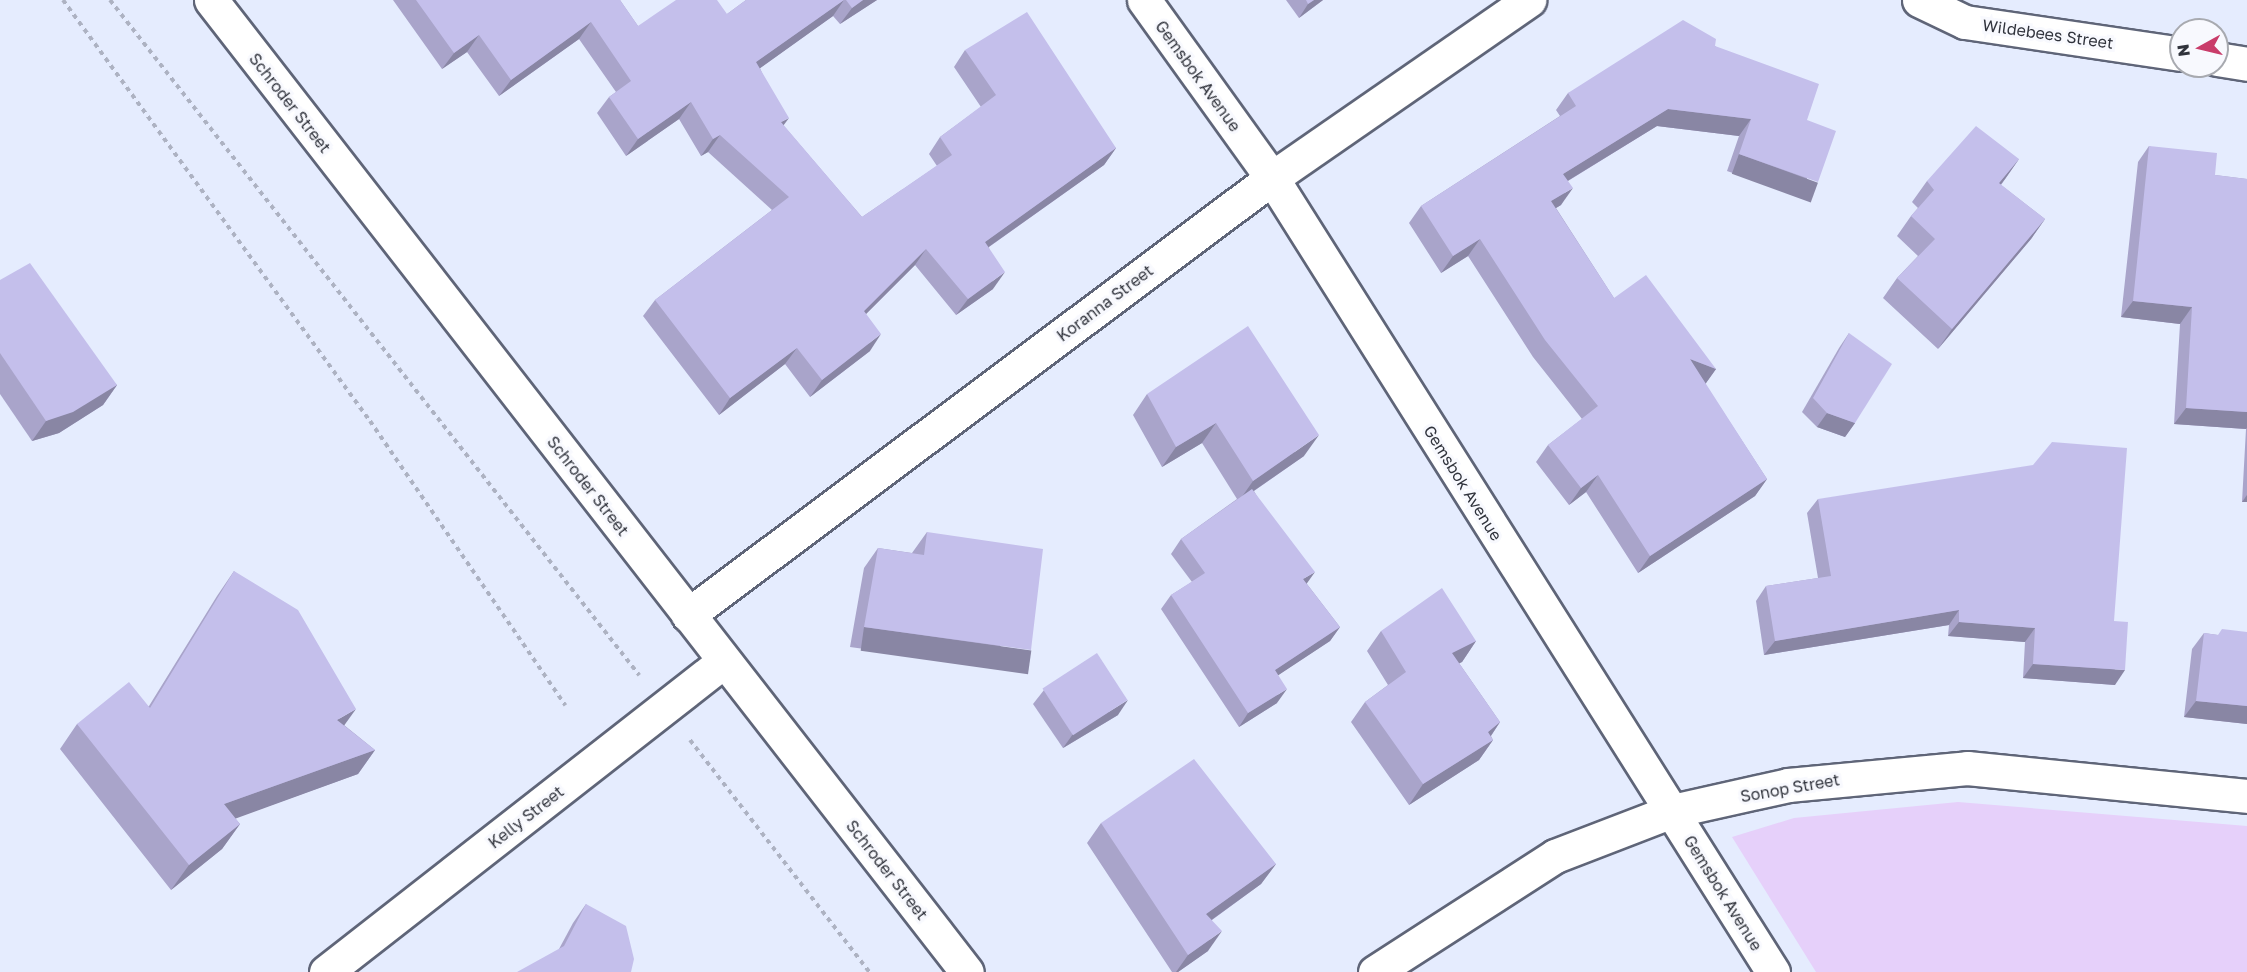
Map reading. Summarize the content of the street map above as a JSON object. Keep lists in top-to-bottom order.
{
  "streets": {
    "main road": [
      "Wildebees Street",
      "Gemsbok Avenue",
      "Schroder Street",
      "Koranna Street",
      "Sonop Street",
      "Kelly Street"
    ]
  },
  "crossings": [
    ["Gemsbok Avenue", "Koranna Street"],
    ["Gemsbok Avenue", "Sonop Street"],
    ["Schroder Street", "Koranna Street"],
    ["Schroder Street", "Kelly Street"]
  ],
  "north": "left"
}
